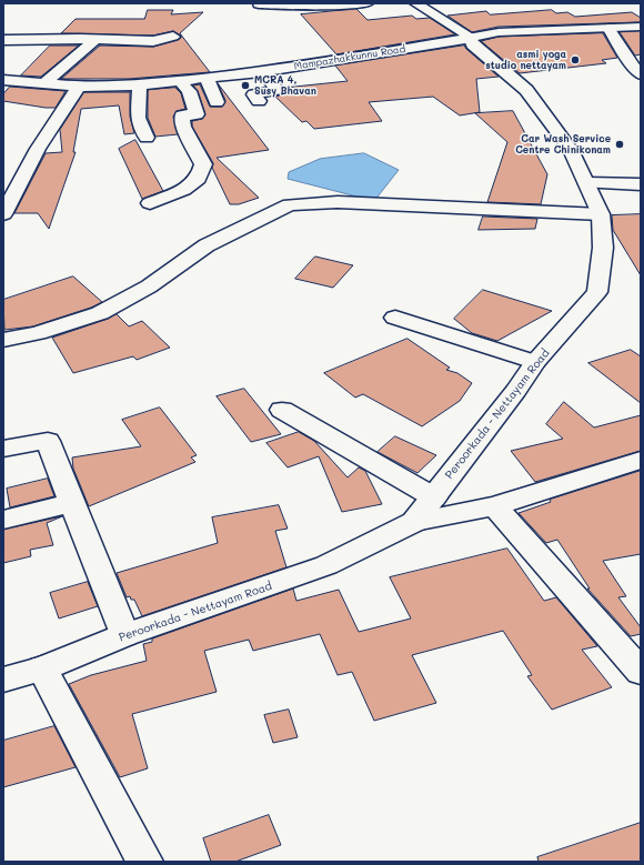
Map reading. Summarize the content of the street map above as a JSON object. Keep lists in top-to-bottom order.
{
  "streets": {
    "street": ["Mampazhakkunnu Road", "Peroorkada - Nettayam Road"]
  },
  "crossings": [
    ["Mampazhakkunnu Road", "Peroorkada - Nettayam Road"]
  ],
  "places": ["asmi yoga studio nettayam", "MCRA 4, Susy Bhavan", "Car Wash Service Centre Chinikonam"]
}
